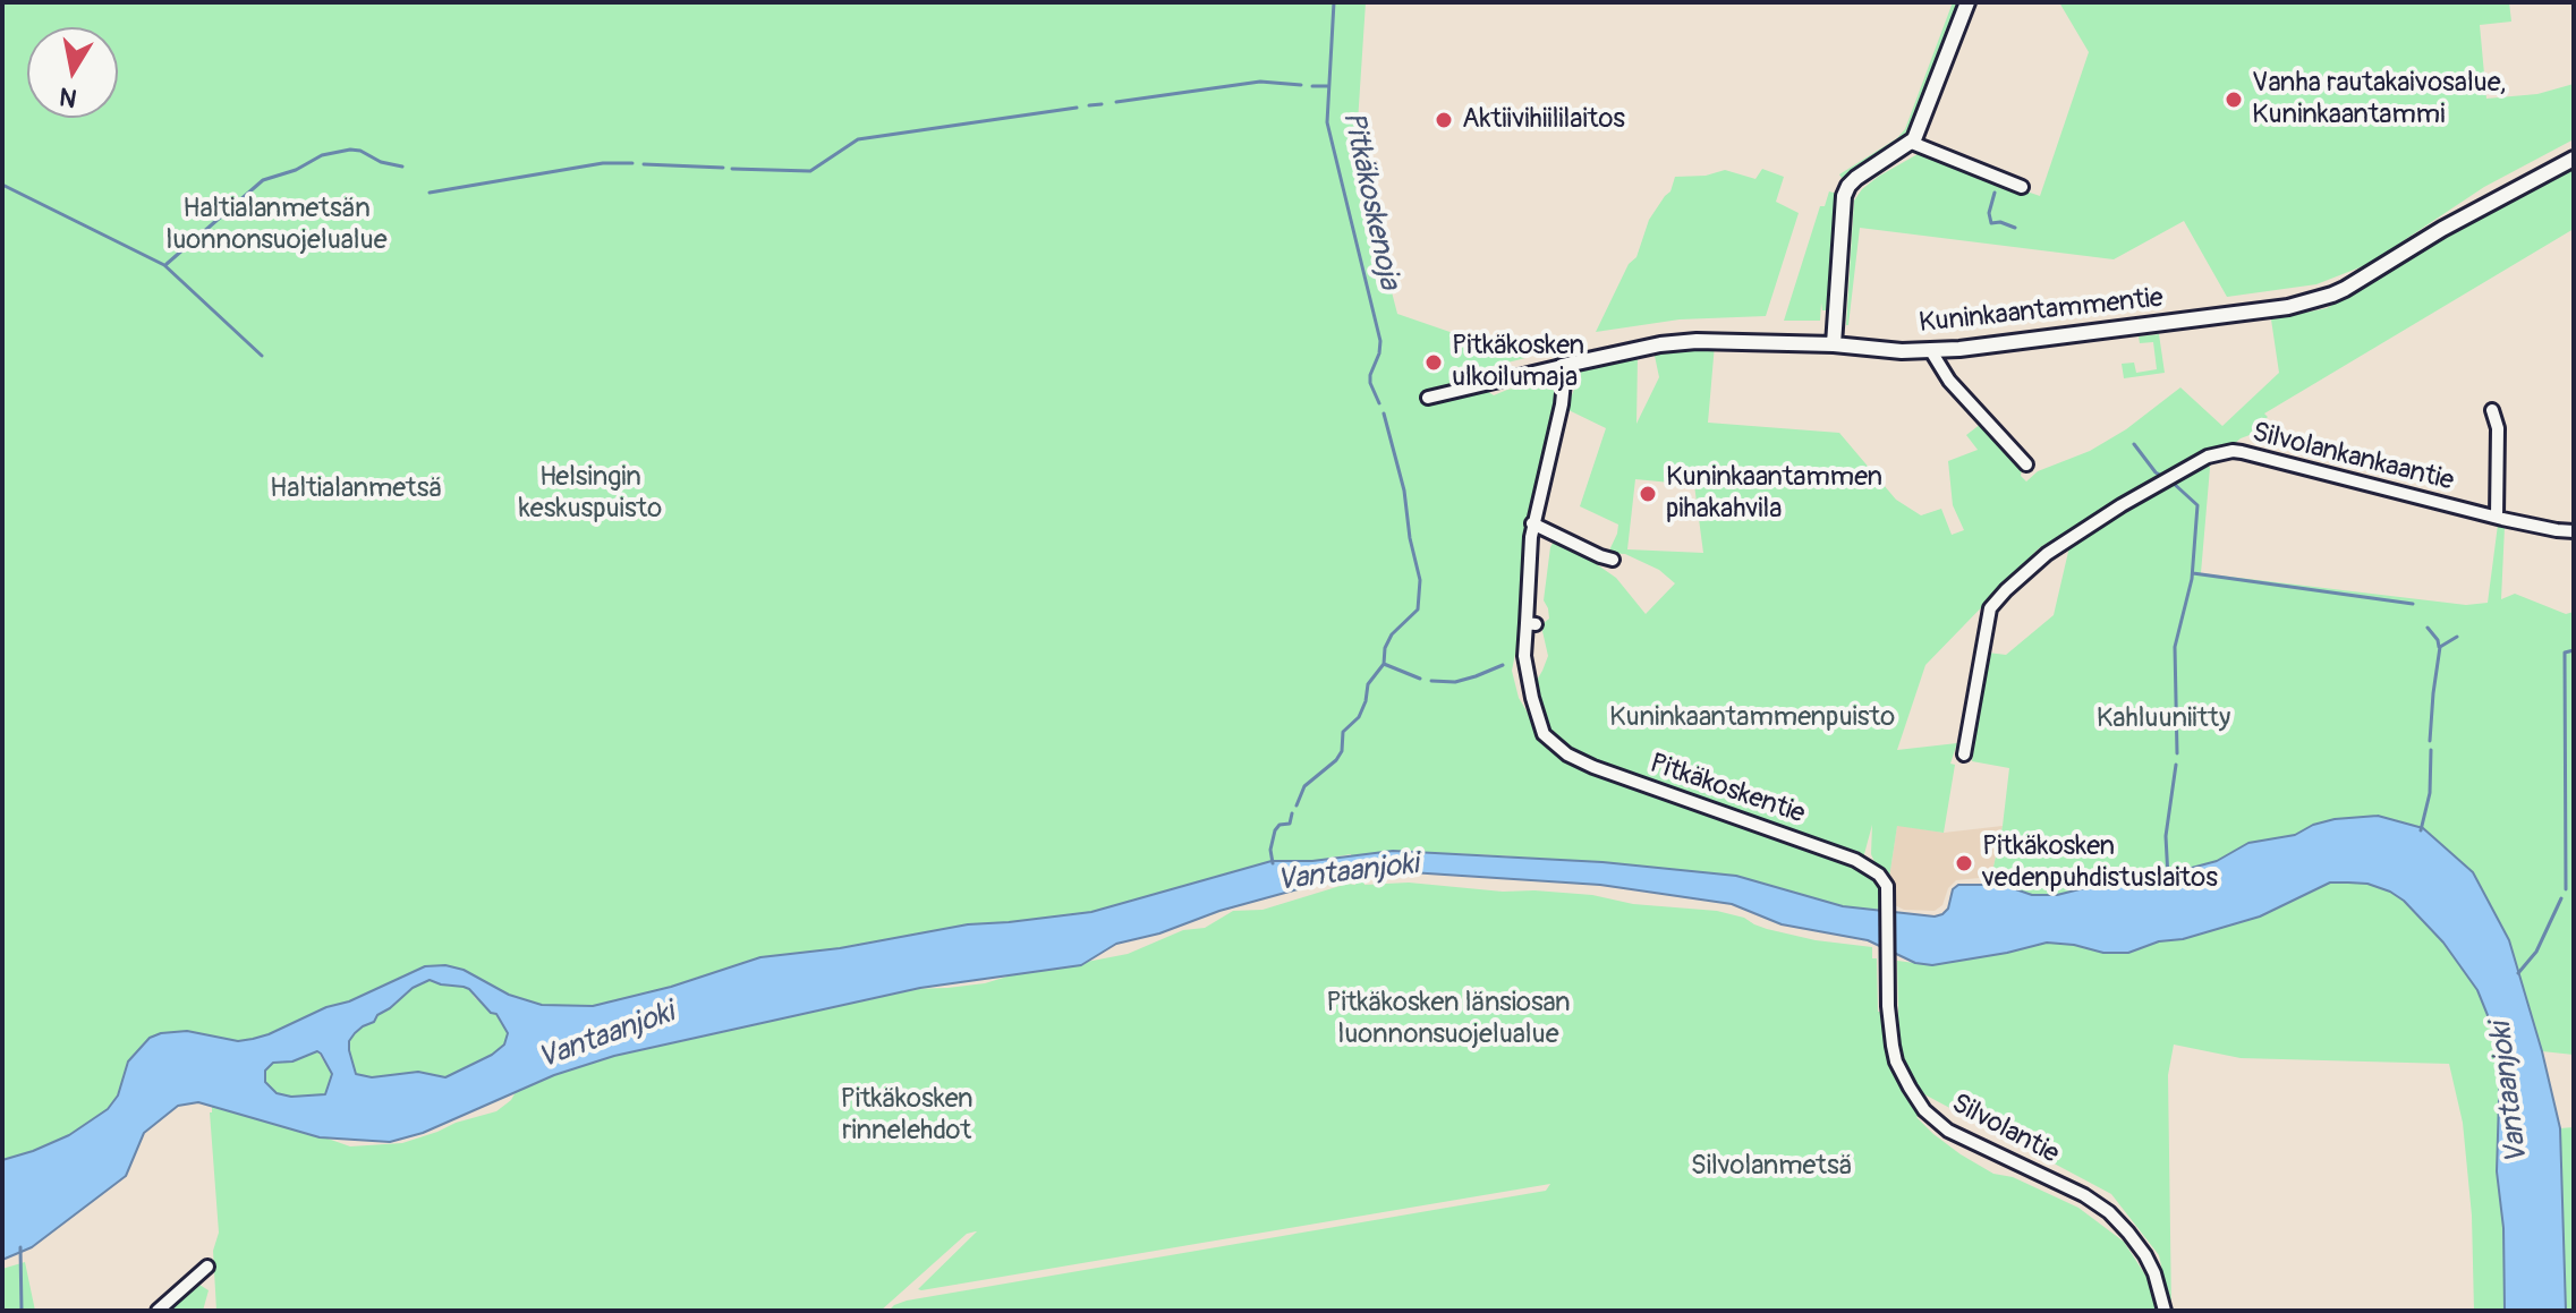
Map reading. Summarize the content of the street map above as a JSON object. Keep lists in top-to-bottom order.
{
  "streets": {
    "street": [
      "Kuninkaantammentie",
      "Silvolankankaantie",
      "Pitkäkoskentie",
      "Silvolantie"
    ]
  },
  "crossings": [
    ["Kuninkaantammentie", "Pitkäkoskentie"],
    ["Pitkäkoskentie", "Silvolantie"]
  ],
  "water": ["Pitkäkoskenoja", "Vantaanjoki"],
  "parks": [
    "Haltialanmetsän luonnonsuojelualue",
    "Helsingin keskuspuisto",
    "Haltialanmetsä",
    "Kuninkaantammenpuisto",
    "Kahluuniitty",
    "Pitkäkosken länsiosan luonnonsuojelualue",
    "Pitkäkosken rinnelehdot",
    "Silvolanmetsä"
  ],
  "places": [
    "Vanha rautakaivosalue, Kuninkaantammi",
    "Aktiivihiililaitos",
    "Pitkäkosken ulkoilumaja",
    "Kuninkaantammen pihakahvila",
    "Pitkäkosken vedenpuhdistuslaitos"
  ],
  "north": "bottom"
}
